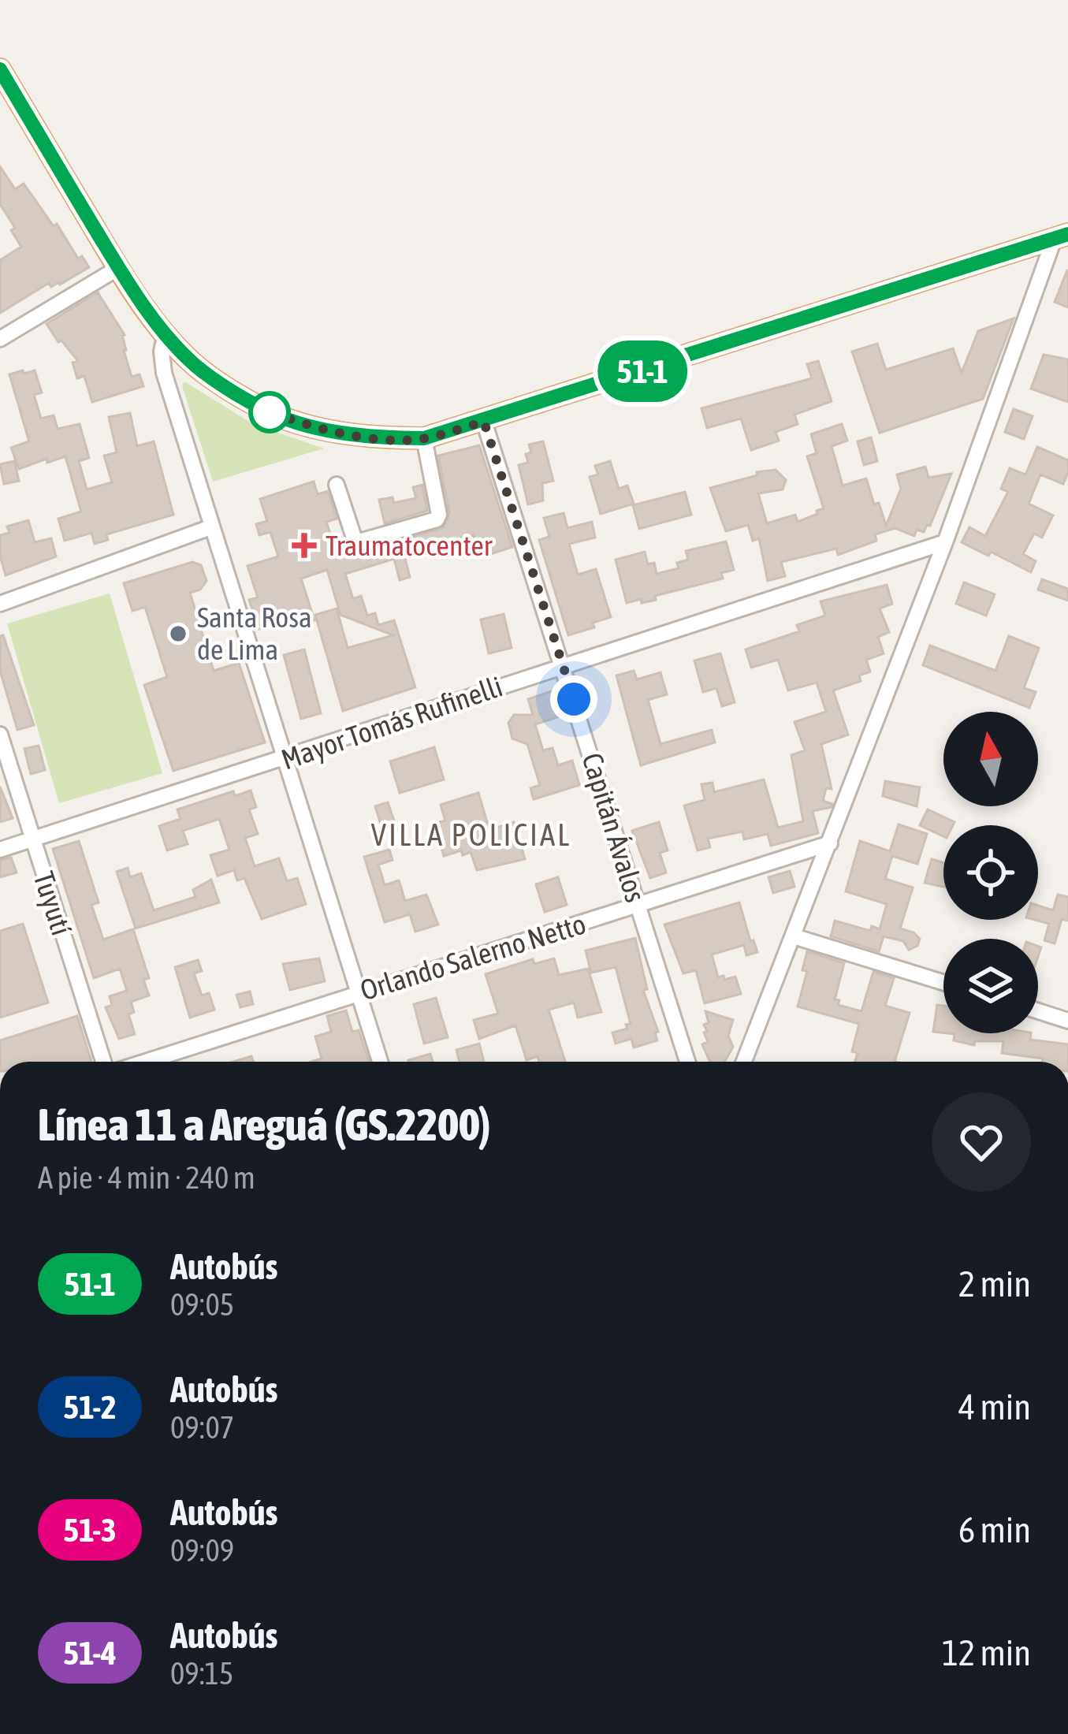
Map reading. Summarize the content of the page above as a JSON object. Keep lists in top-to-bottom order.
{
  "streets": {
    "street": [
      "Mayor Tomás Rufinelli",
      "Capitán Ávalos",
      "Tuyutí",
      "Orlando Salerno Netto"
    ]
  },
  "crossings": [
    ["Mayor Tomás Rufinelli", "Capitán Ávalos"],
    ["Mayor Tomás Rufinelli", "Tuyutí"],
    ["Capitán Ávalos", "Orlando Salerno Netto"]
  ],
  "districts": ["VILLA POLICIAL"],
  "places": {
    "health": ["Traumatocenter"],
    "other": ["Santa Rosa de Lima"]
  },
  "lines": ["bus line 51-1"],
  "north": "top",
  "page": {
    "on_map": "51-1",
    "heading": ["Línea 11 a Areguá (GS.2200)", "A pie · 4 min · 240 m"],
    "list": [
      {
        "mark": "51-1",
        "name": "Autobús",
        "note": "09:05",
        "value": "2 min"
      },
      {
        "mark": "51-2",
        "name": "Autobús",
        "note": "09:07",
        "value": "4 min"
      },
      {
        "mark": "51-3",
        "name": "Autobús",
        "note": "09:09",
        "value": "6 min"
      },
      {
        "mark": "51-4",
        "name": "Autobús",
        "note": "09:15",
        "value": "12 min"
      }
    ]
  }
}
